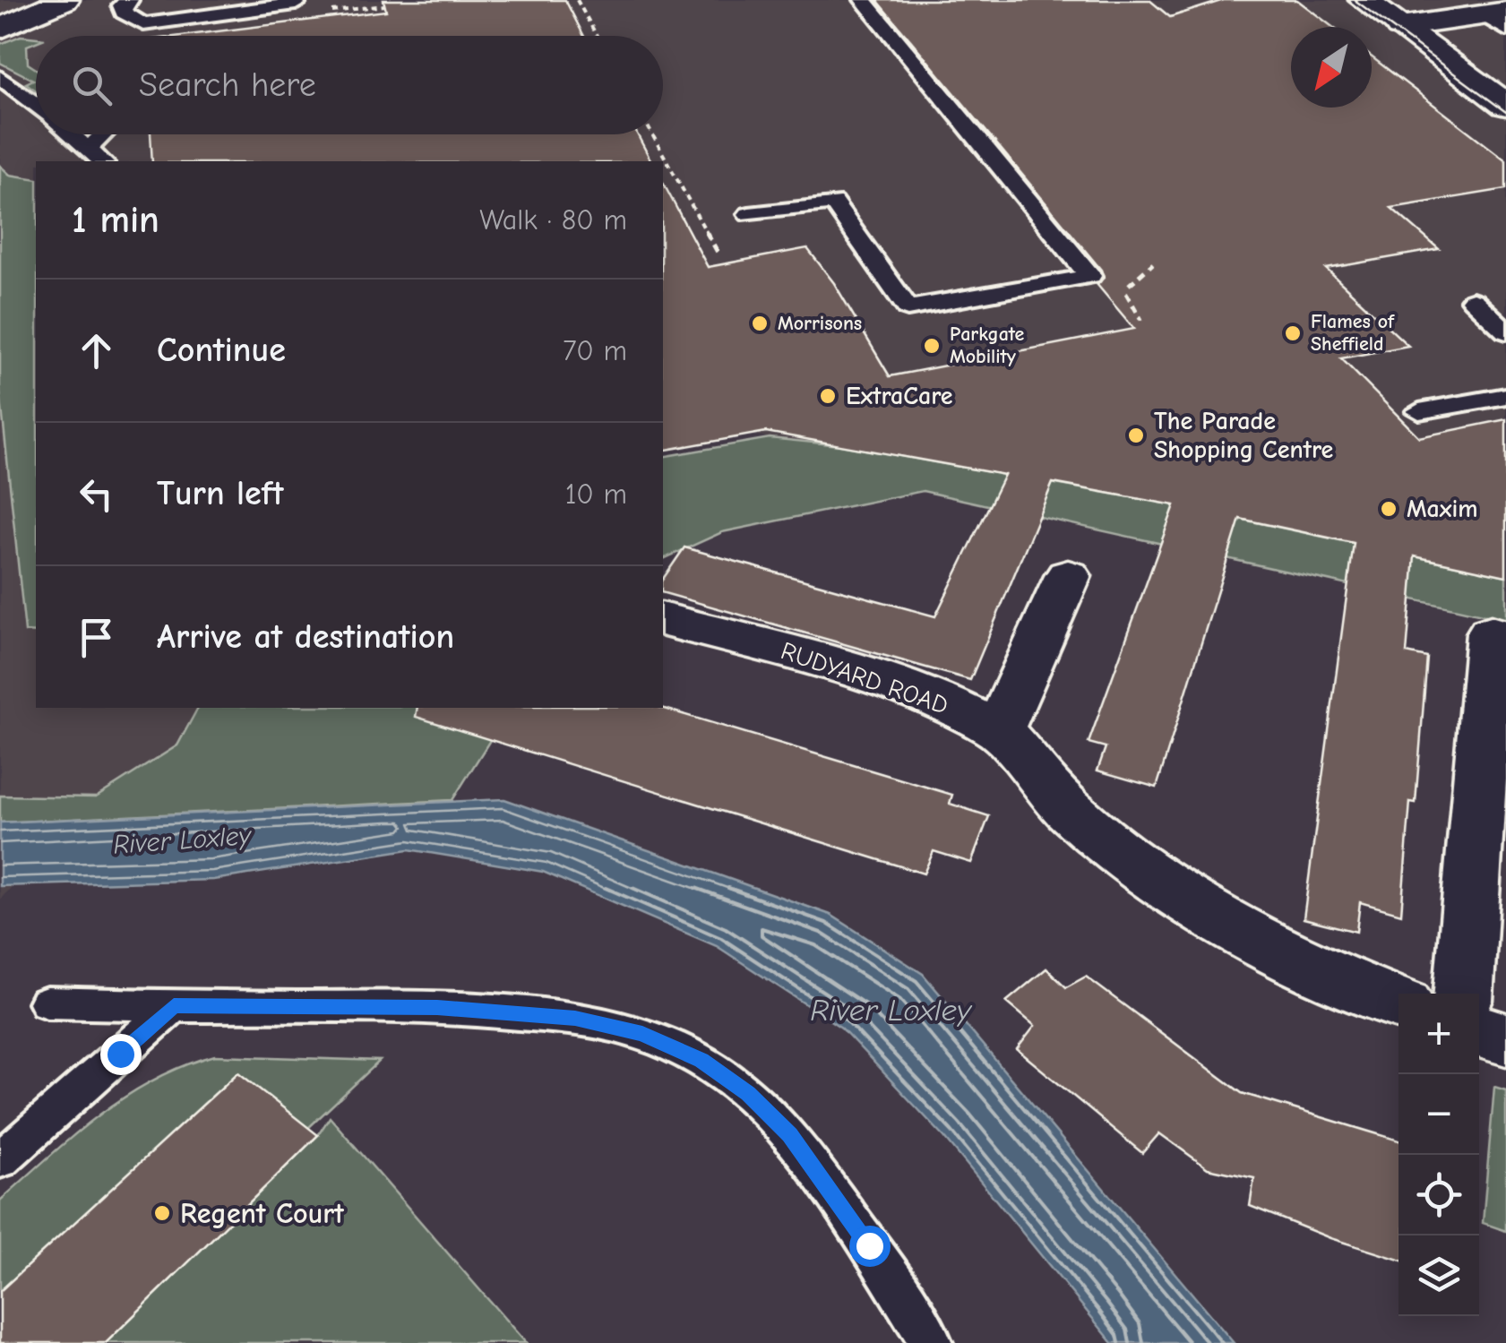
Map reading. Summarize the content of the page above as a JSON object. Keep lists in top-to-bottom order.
{
  "streets": {
    "street": ["RUDYARD ROAD"]
  },
  "water": ["River Loxley"],
  "places": [
    "Morrisons",
    "Flames of Sheffield",
    "Parkgate Mobility",
    "ExtraCare",
    "The Parade Shopping Centre",
    "Maxim",
    "Regent Court"
  ],
  "north": "bottom left",
  "page": {
    "search": "Search here",
    "heading": ["1 min", "Walk · 80 m"],
    "list": [
      ["Continue", "70 m"],
      ["Turn left", "10 m"],
      "Arrive at destination"
    ],
    "map_buttons": ["+", "−"]
  }
}
